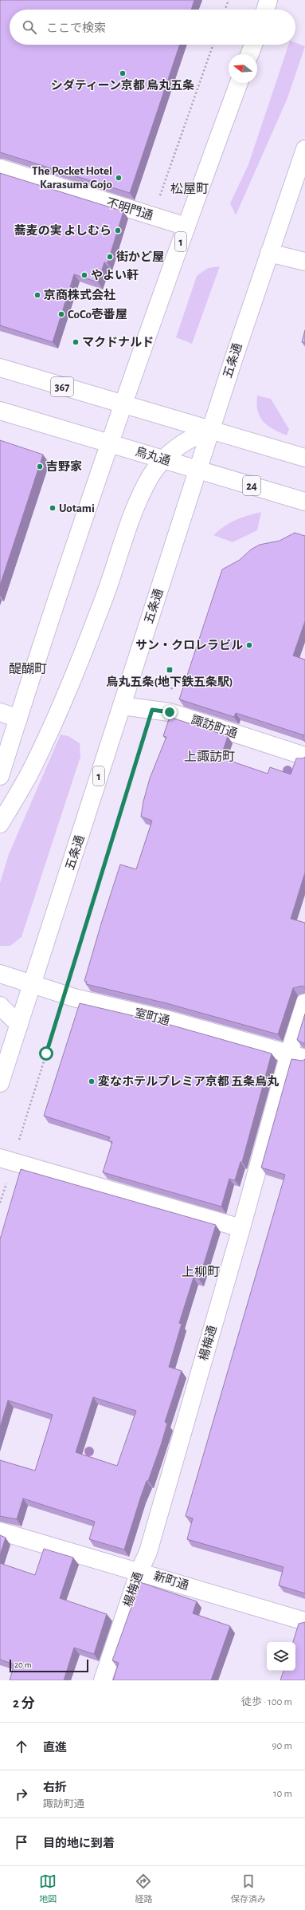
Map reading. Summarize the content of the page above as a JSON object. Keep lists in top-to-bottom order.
{
  "streets": {
    "main road": [
      "不明門通",
      "1",
      "五条通",
      "367",
      "烏丸通",
      "24",
      "諏訪町通",
      "室町通",
      "楊梅通",
      "新町通"
    ]
  },
  "crossings": [
    ["不明門通", "1"],
    ["1", "367"],
    ["1", "烏丸通"],
    ["五条通", "烏丸通"],
    ["五条通", "諏訪町通"],
    ["五条通", "室町通"],
    ["室町通", "楊梅通"],
    ["楊梅通", "新町通"]
  ],
  "districts": [
    "松屋町",
    "醍醐町",
    "上諏訪町",
    "上柳町"
  ],
  "places": {
    "other": [
      "シダティーン京都 烏丸五条",
      "The Pocket Hotel Karasuma Gojo",
      "蕎麦の実 よしむら",
      "街かど屋",
      "やよい軒",
      "京商株式会社",
      "CoCo壱番屋",
      "マクドナルド",
      "吉野家",
      "Uotami",
      "サン・クロレラビル",
      "変なホテルプレミア京都 五条烏丸"
    ],
    "transit": ["烏丸五条(地下鉄五条駅)"]
  },
  "scale_bar": "20 m",
  "north": "left",
  "page": {
    "search": "ここで検索",
    "scale": "20 m",
    "heading": ["2 分", "徒歩 · 100 m"],
    "list": [
      ["直進", "90 m"],
      ["右折", "諏訪町通", "10 m"],
      "目的地に到着"
    ],
    "nav": ["地図", "経路", "保存済み"]
  }
}
